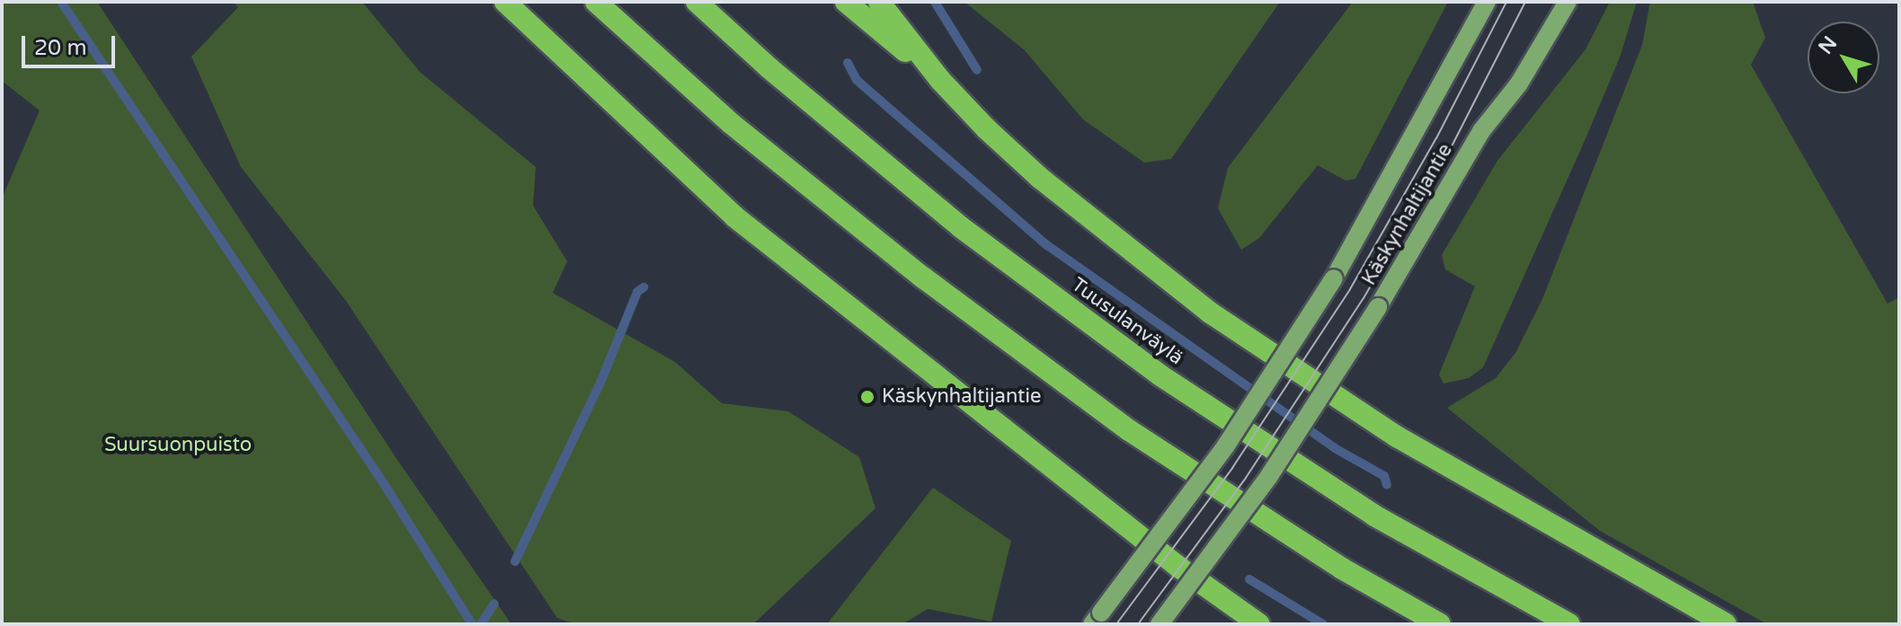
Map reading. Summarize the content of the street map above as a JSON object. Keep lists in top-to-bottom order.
{
  "streets": {
    "highway": ["Tuusulanväylä"],
    "main road": ["Käskynhaltijantie"]
  },
  "parks": ["Suursuonpuisto"],
  "places": ["Käskynhaltijantie"],
  "scale_bar": "20 m",
  "north": "top left"
}
